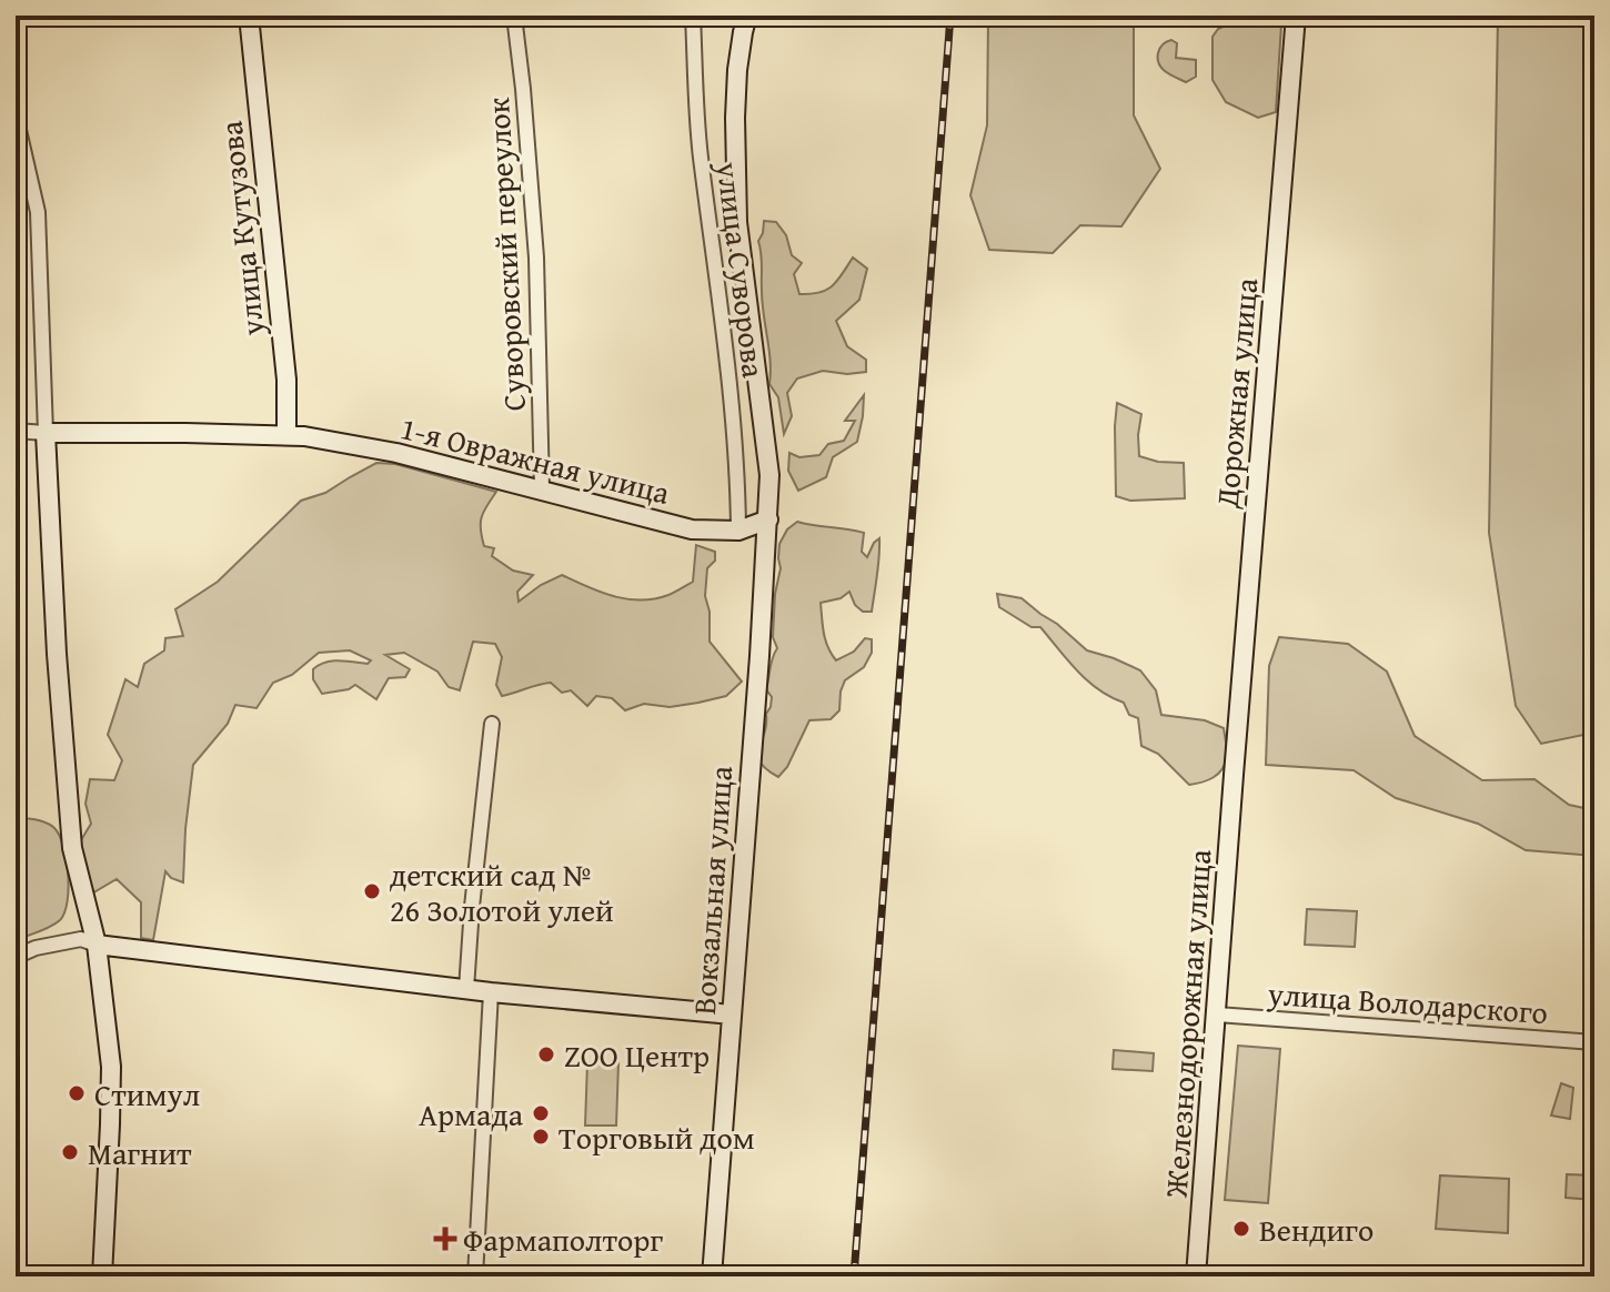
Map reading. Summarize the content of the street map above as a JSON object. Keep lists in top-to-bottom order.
{
  "streets": {
    "street": [
      "улица Кутузова",
      "Суворовский переулок",
      "улица Суворова",
      "Дорожная улица",
      "1-я Овражная улица",
      "Вокзальная улица",
      "улица Володарского",
      "Железнодорожная улица"
    ]
  },
  "crossings": [
    ["улица Кутузова", "1-я Овражная улица"],
    ["Суворовский переулок", "1-я Овражная улица"],
    ["улица Суворова", "1-я Овражная улица"],
    ["Дорожная улица", "Железнодорожная улица"],
    ["1-я Овражная улица", "Вокзальная улица"],
    ["улица Володарского", "Железнодорожная улица"]
  ],
  "places": {
    "other": [
      "детский сад № 26 Золотой улей",
      "ZOO Центр",
      "Стимул",
      "Армада",
      "Торговый дом",
      "Магнит",
      "Вендиго"
    ],
    "health": ["Фармаполторг"]
  }
}
